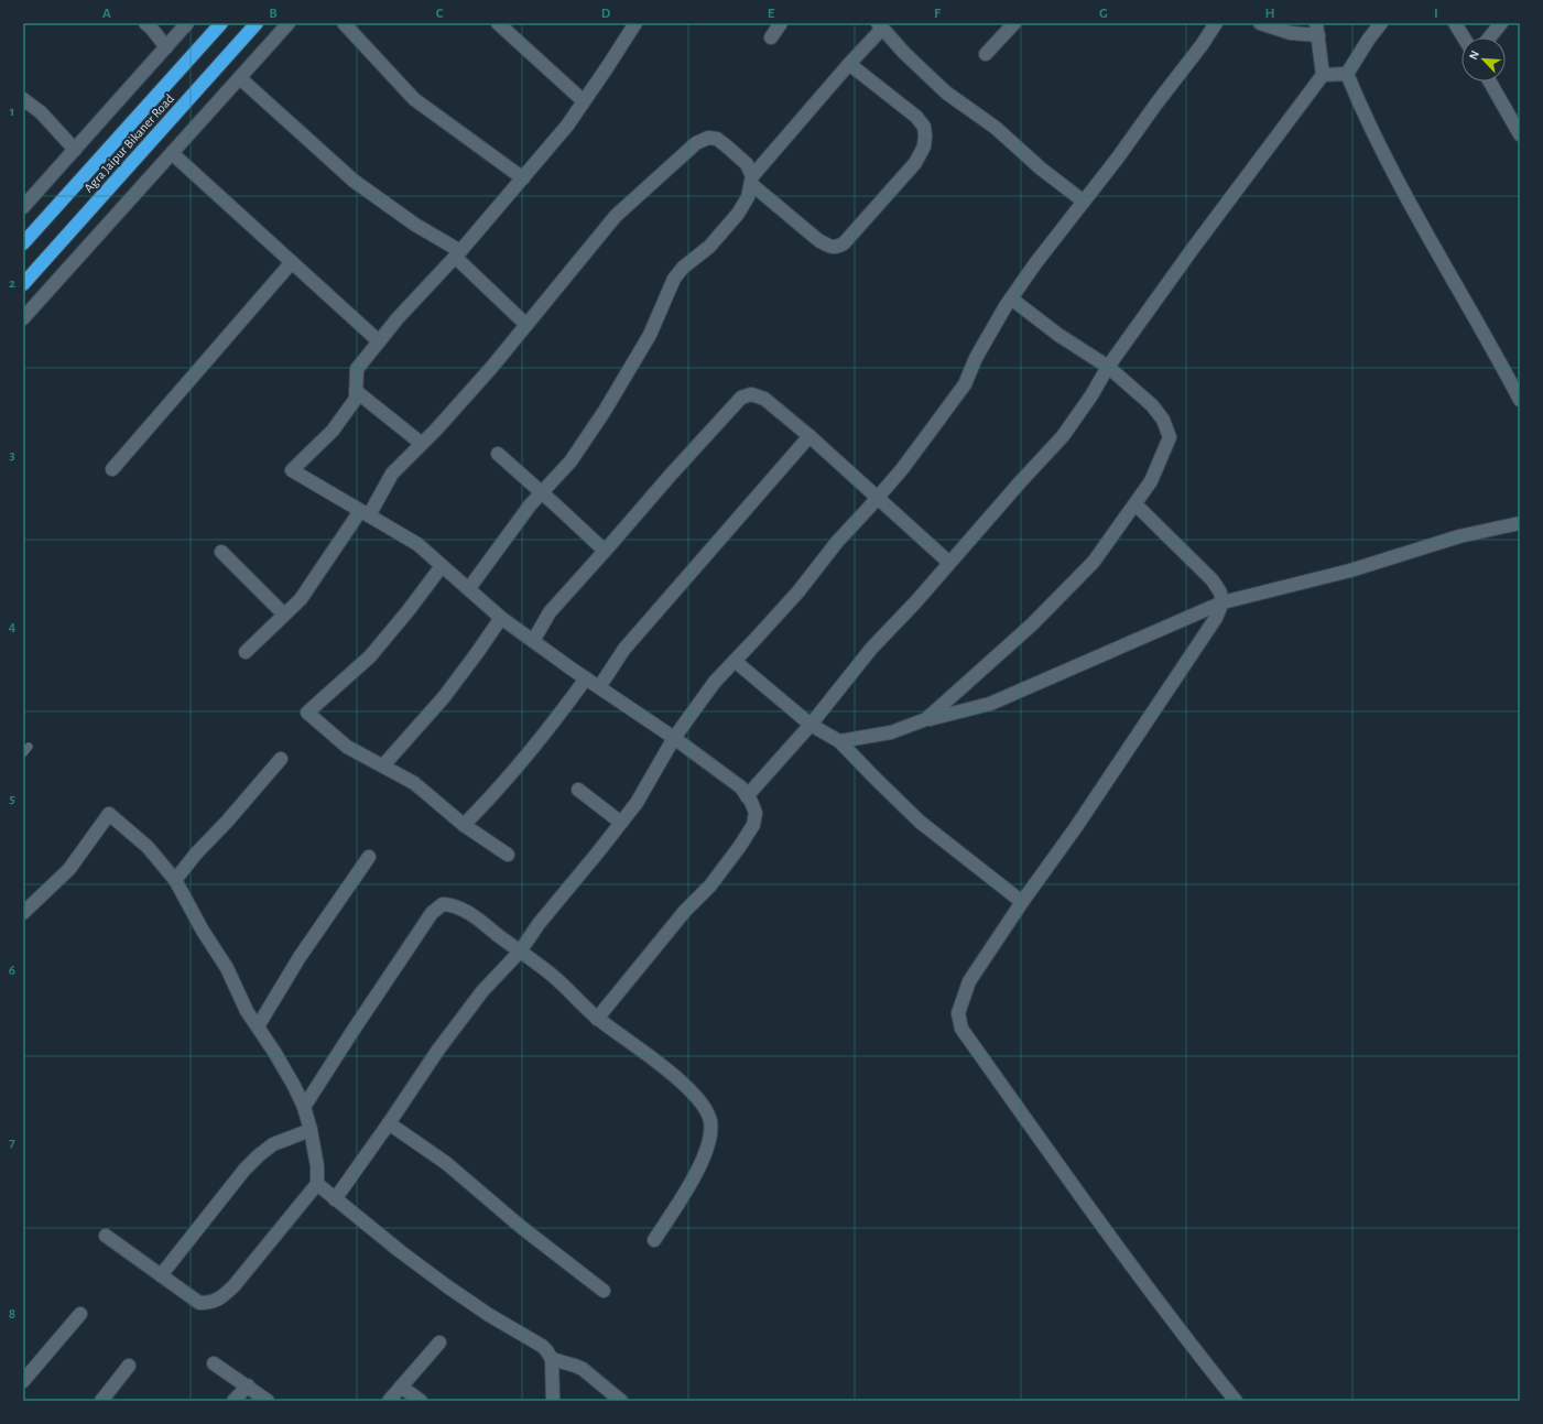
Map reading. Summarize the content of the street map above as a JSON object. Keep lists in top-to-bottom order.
{
  "streets": {
    "highway": ["Agra Jaipur Bikaner Road"]
  },
  "north": "top left",
  "grid": {
    "columns": [
      "A",
      "B",
      "C",
      "D",
      "E",
      "F",
      "G",
      "H",
      "I"
    ],
    "rows": [
      "1",
      "2",
      "3",
      "4",
      "5",
      "6",
      "7",
      "8"
    ]
  }
}
